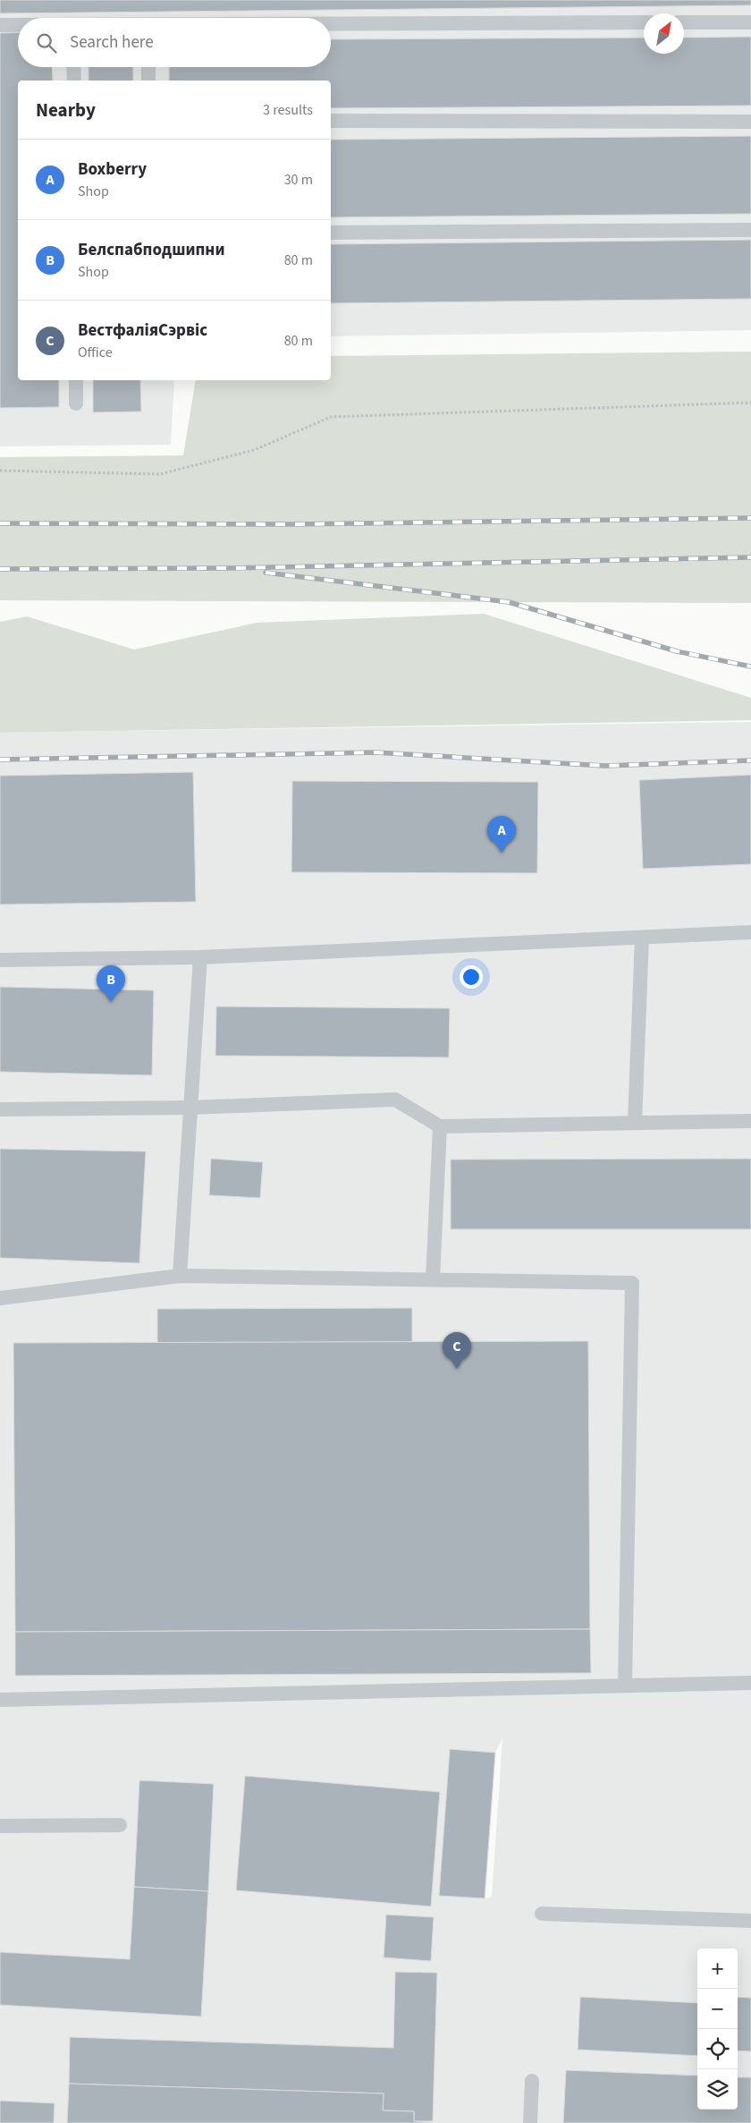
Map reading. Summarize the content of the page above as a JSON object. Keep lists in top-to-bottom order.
{
  "north": "top right",
  "page": {
    "search": "Search here",
    "heading": ["Nearby", "3 results"],
    "list": [
      {
        "mark": "A",
        "name": "Boxberry",
        "note": "Shop",
        "value": "30 m"
      },
      {
        "mark": "B",
        "name": "Белспабподшипни",
        "note": "Shop",
        "value": "80 m"
      },
      {
        "mark": "C",
        "name": "ВестфаліяСэрвіс",
        "note": "Office",
        "value": "80 m"
      }
    ],
    "pins": ["A", "B", "C"],
    "map_buttons": ["+", "−"]
  }
}
